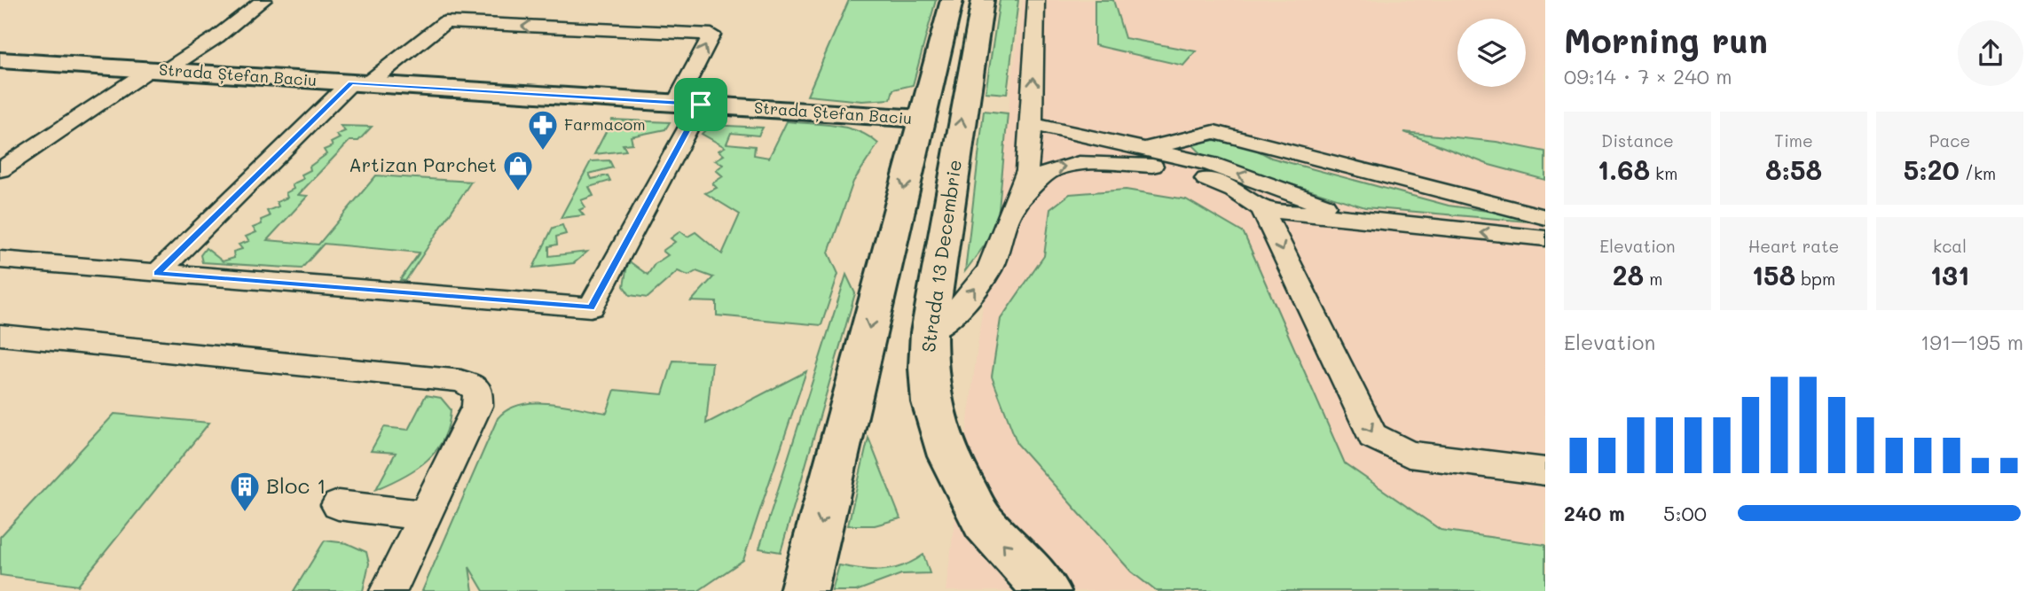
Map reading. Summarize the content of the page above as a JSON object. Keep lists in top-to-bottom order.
{
  "streets": {
    "main road": ["Strada Ștefan Baciu", "Strada 13 Decembrie"]
  },
  "places": {
    "pharmacy": ["Farmacom"],
    "shop": ["Artizan Parchet"],
    "building": ["Bloc 1"]
  },
  "page": {
    "heading": ["Morning run", "09:14 · 7 × 240 m"],
    "stats": [
      ["Distance", "1.68 km"],
      ["Time", "8:58"],
      ["Pace", "5:20 /km"],
      ["Elevation", "28 m"],
      ["Heart rate", "158 bpm"],
      ["kcal", "131"]
    ],
    "chart": ["Elevation", "191–195 m"],
    "list": [
      {
        "name": "240 m",
        "note": "5:00"
      }
    ]
  }
}
